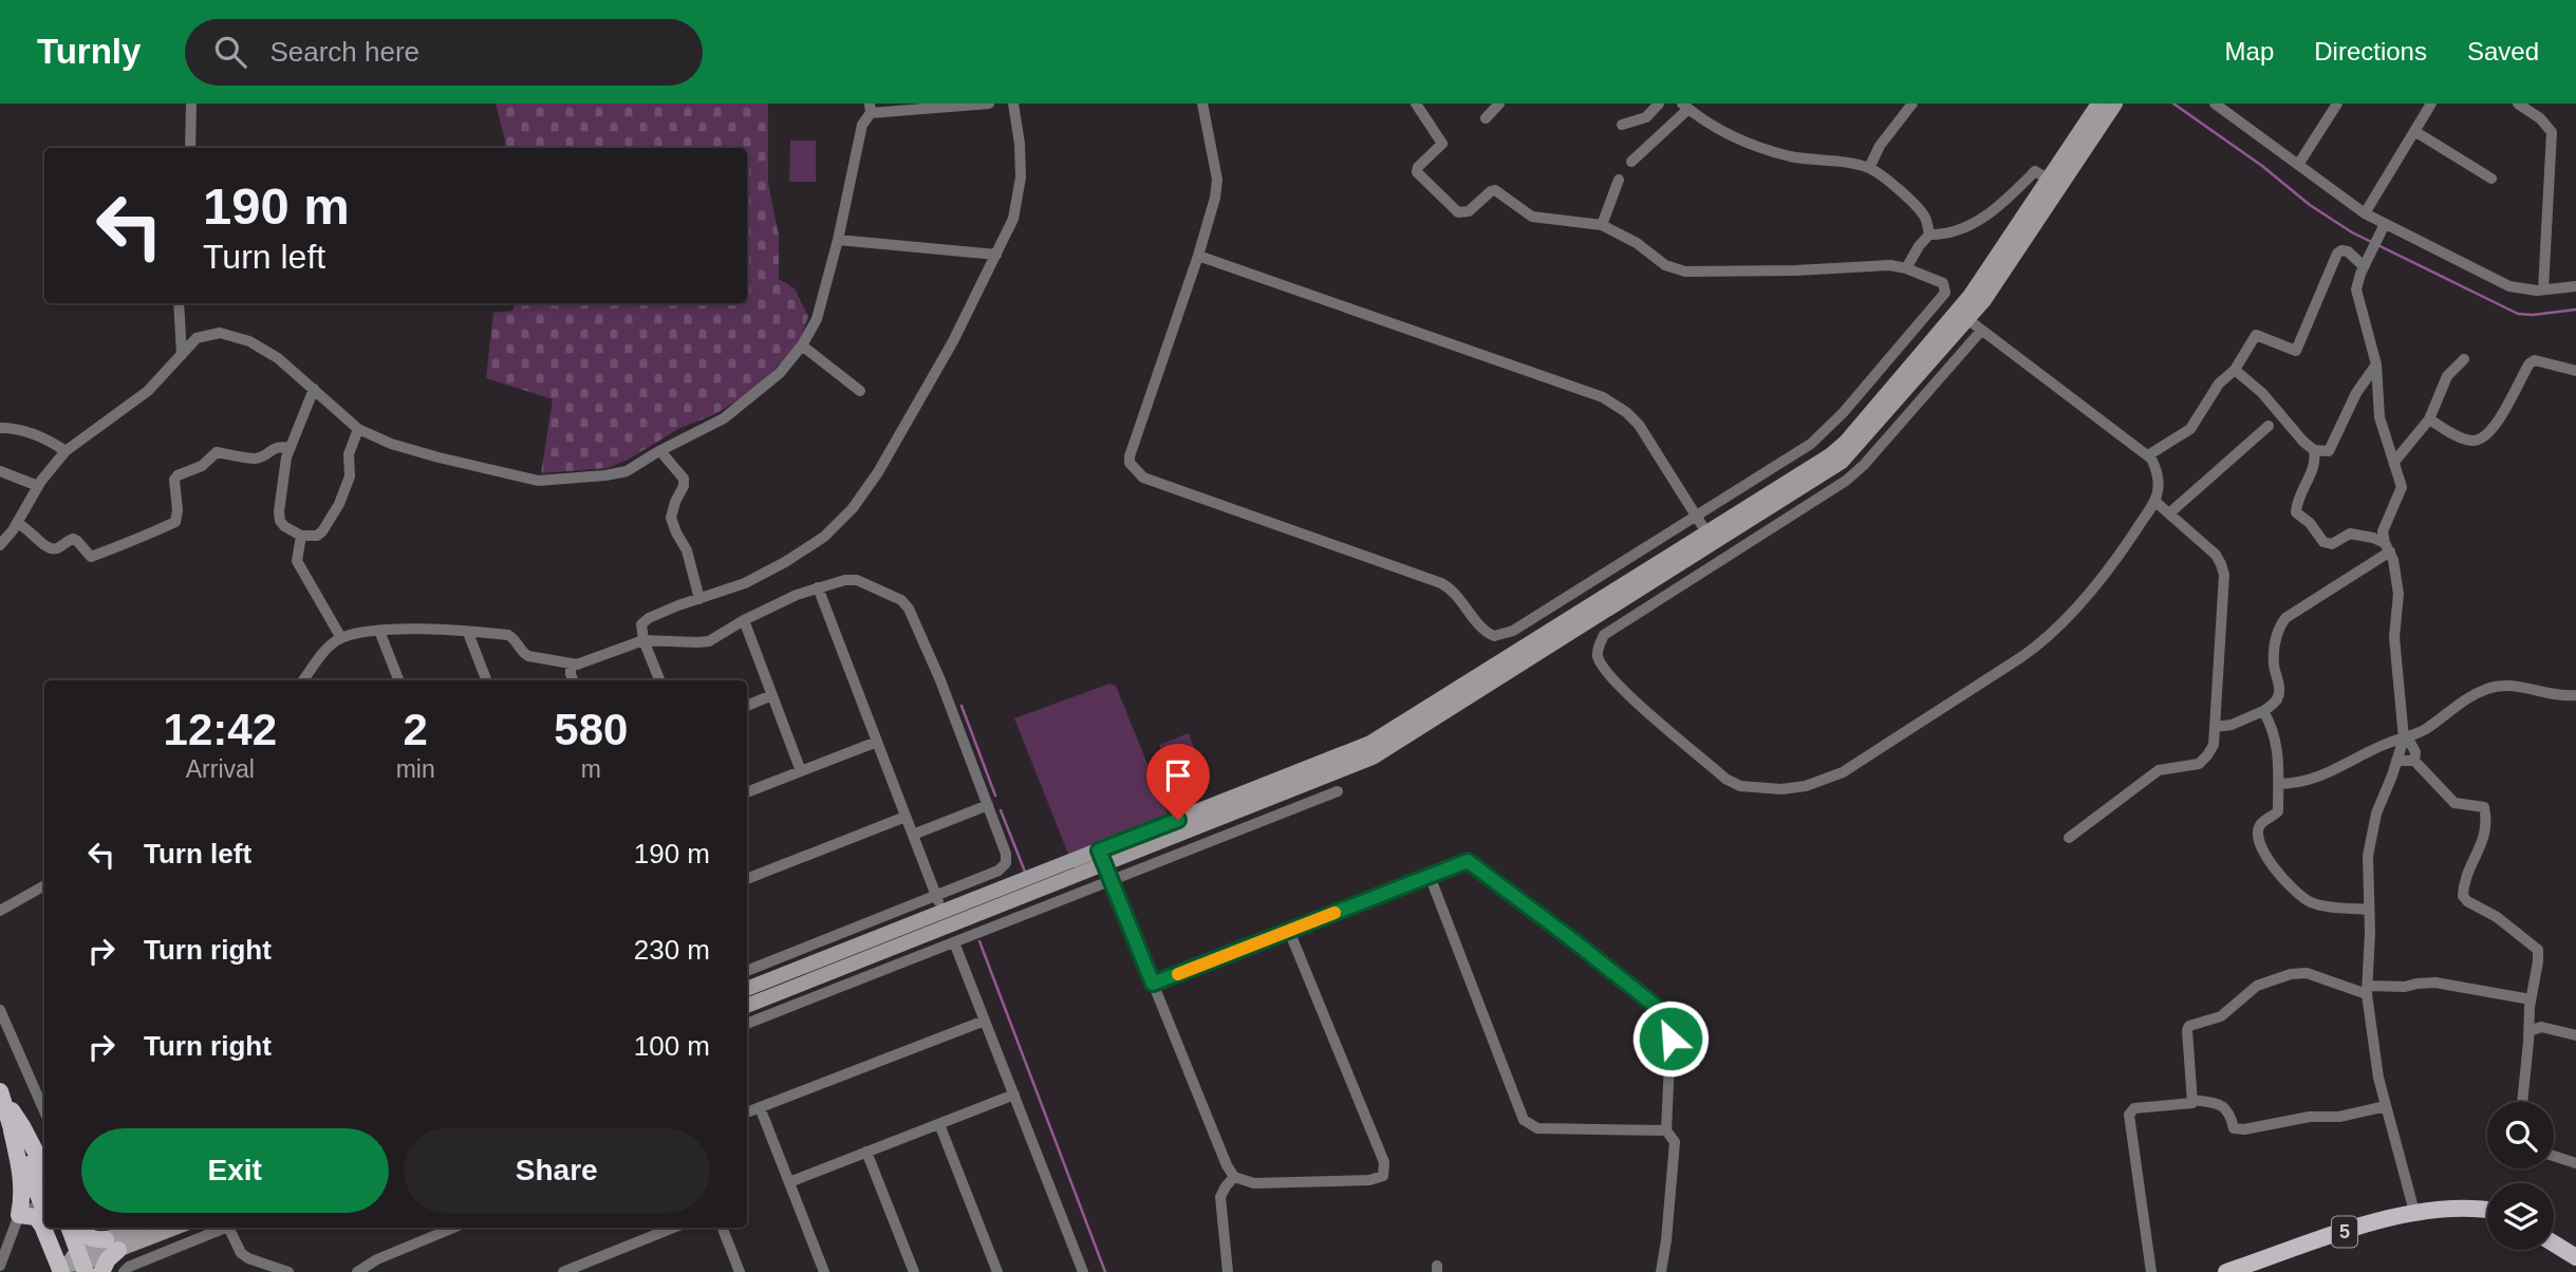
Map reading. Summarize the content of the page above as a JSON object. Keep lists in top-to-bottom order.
{
  "streets": {
    "main road": ["5"]
  },
  "page": {
    "header": "Turnly",
    "search": "Search here",
    "nav": ["Map", "Directions", "Saved"],
    "turn": ["190 m", "Turn left"],
    "eta": [
      "12:42",
      "Arrival",
      "2",
      "min",
      "580",
      "m"
    ],
    "list": [
      {
        "name": "Turn left",
        "value": "190 m"
      },
      {
        "name": "Turn right",
        "value": "230 m"
      },
      {
        "name": "Turn right",
        "value": "100 m"
      }
    ],
    "buttons": ["Exit", "Share"]
  }
}
